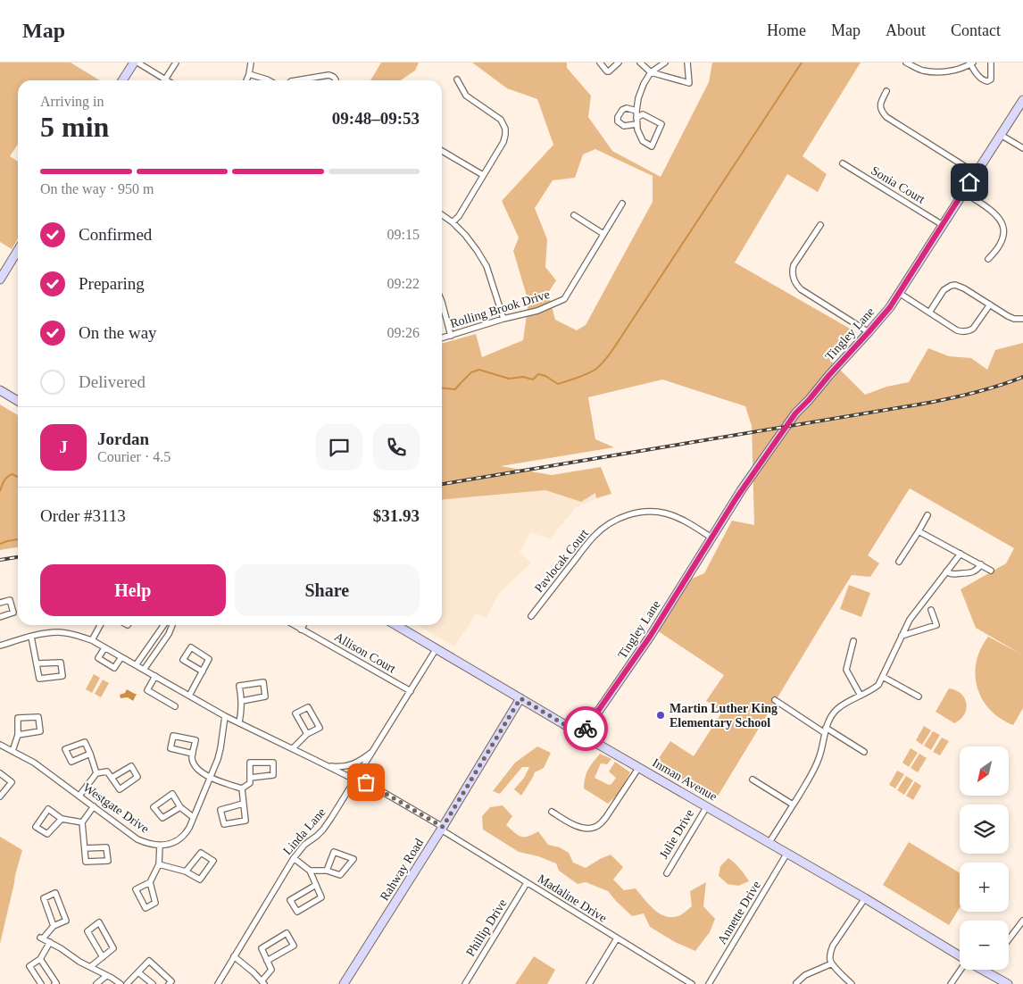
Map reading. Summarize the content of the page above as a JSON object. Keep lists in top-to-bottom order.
{
  "streets": {
    "street": [
      "Sonia Court",
      "Rolling Brook Drive",
      "Tingley Lane",
      "Pavlocak Court",
      "Allison Court",
      "Inman Avenue",
      "Westgate Drive",
      "Linda Lane",
      "Julie Drive",
      "Rahway Road",
      "Madaline Drive",
      "Annette Drive",
      "Phillip Drive"
    ]
  },
  "crossings": [
    ["Sonia Court", "Tingley Lane"],
    ["Tingley Lane", "Pavlocak Court"],
    ["Tingley Lane", "Inman Avenue"],
    ["Allison Court", "Linda Lane"],
    ["Inman Avenue", "Linda Lane"],
    ["Inman Avenue", "Julie Drive"],
    ["Inman Avenue", "Rahway Road"],
    ["Inman Avenue", "Annette Drive"],
    ["Rahway Road", "Madaline Drive"],
    ["Madaline Drive", "Phillip Drive"]
  ],
  "places": ["Martin Luther King Elementary School"],
  "north": "bottom left",
  "page": {
    "header": "Map",
    "nav": [
      "Home",
      "Map",
      "About",
      "Contact"
    ],
    "heading": ["5 min", "Arriving in", "09:48–09:53"],
    "panel": [
      "Jordan",
      "Courier · 4.5",
      "Order #3113",
      "$31.93"
    ],
    "bar": "On the way · 950 m",
    "list": [
      ["Confirmed", "09:15"],
      ["Preparing", "09:22"],
      ["On the way", "09:26"],
      "Delivered"
    ],
    "round": "J",
    "buttons": ["Help", "Share"],
    "map_buttons": ["+", "−"]
  }
}
